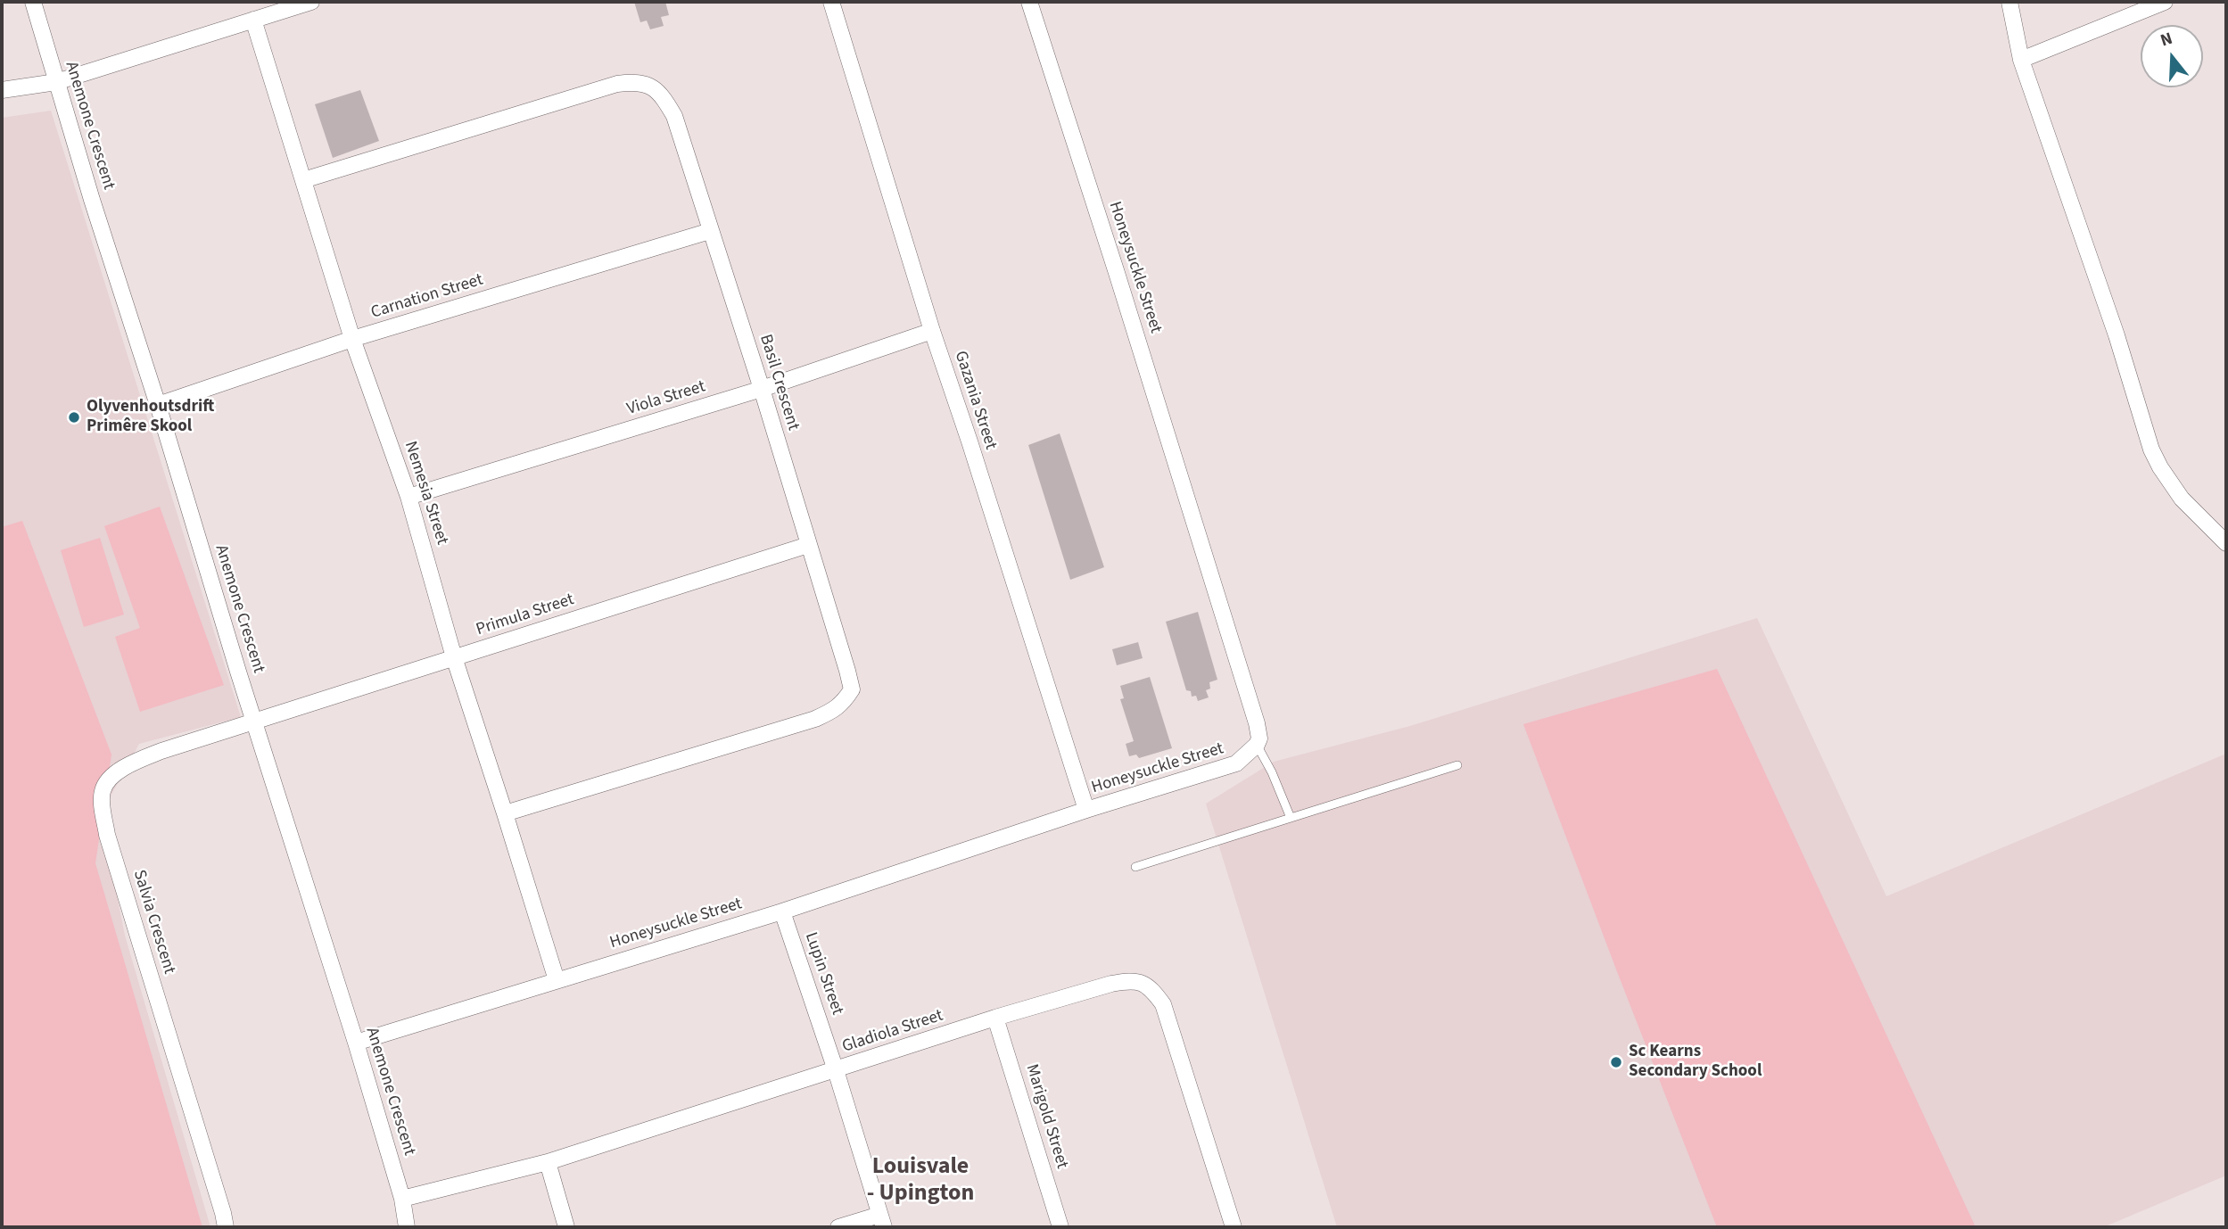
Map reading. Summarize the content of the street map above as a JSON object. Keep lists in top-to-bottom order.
{
  "streets": {
    "street": [
      "Anemone Crescent",
      "Honeysuckle Street",
      "Carnation Street",
      "Basil Crescent",
      "Viola Street",
      "Gazania Street",
      "Nemesia Street",
      "Primula Street",
      "Salvia Crescent",
      "Lupin Street",
      "Gladiola Street",
      "Marigold Street"
    ]
  },
  "crossings": [
    ["Anemone Crescent", "Honeysuckle Street"],
    ["Anemone Crescent", "Carnation Street"],
    ["Anemone Crescent", "Primula Street"],
    ["Anemone Crescent", "Salvia Crescent"],
    ["Anemone Crescent", "Gladiola Street"],
    ["Honeysuckle Street", "Gazania Street"],
    ["Honeysuckle Street", "Nemesia Street"],
    ["Honeysuckle Street", "Lupin Street"],
    ["Carnation Street", "Basil Crescent"],
    ["Carnation Street", "Nemesia Street"],
    ["Basil Crescent", "Viola Street"],
    ["Basil Crescent", "Nemesia Street"],
    ["Basil Crescent", "Primula Street"],
    ["Viola Street", "Gazania Street"],
    ["Viola Street", "Nemesia Street"],
    ["Nemesia Street", "Primula Street"],
    ["Primula Street", "Salvia Crescent"],
    ["Lupin Street", "Gladiola Street"],
    ["Gladiola Street", "Marigold Street"]
  ],
  "districts": ["Louisvale - Upington"],
  "places": ["Olyvenhoutsdrift Primêre Skool", "Sc Kearns Secondary School"],
  "north": "top"
}
